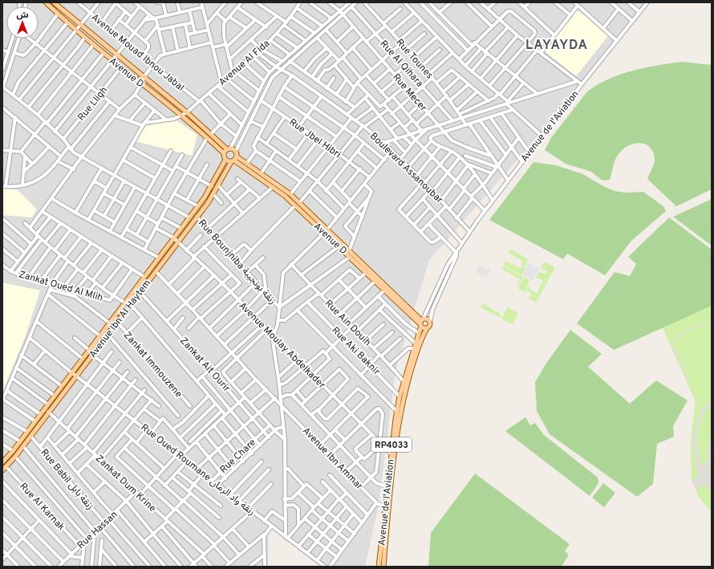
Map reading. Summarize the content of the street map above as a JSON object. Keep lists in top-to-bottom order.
{
  "streets": {
    "main road": [
      "Avenue D",
      "Avenue de l'Aviation",
      "Avenue Ibn Al Haytem",
      "RP4033"
    ],
    "street": [
      "Avenue Mouad Ibnou Jabal",
      "Rue Tounes",
      "Avenue Al Fida",
      "Rue Al Qihara",
      "Rue Mecer",
      "Rue Lligh",
      "Rue Jbel Hibri",
      "Boulevard Assanoubar",
      "Rue Bounjniba زنقة بونجيبة",
      "Zankat Oued Al Mlih",
      "Rue Ain Douih",
      "Avenue Moulay Abdelkader",
      "Rue Aki Baknir",
      "Zankat Immouzene",
      "Zankat Ait Ourir",
      "Rue Chare",
      "Avenue Ibn Ammar",
      "Rue Oued Roumane زنقة واد الرمان",
      "Rue Babil زنقة بابل",
      "Zankat Dum Krine",
      "Rue Al Karnak",
      "Rue Hassan"
    ]
  },
  "crossings": [
    ["Avenue Mouad Ibnou Jabal", "Avenue Al Fida"],
    ["Rue Tounes", "Rue Mecer"],
    ["Rue Tounes", "Avenue de l'Aviation"],
    ["Avenue Al Fida", "Avenue D"],
    ["Avenue Al Fida", "Boulevard Assanoubar"],
    ["Avenue D", "Rue Lligh"],
    ["Avenue D", "Avenue de l'Aviation"],
    ["Avenue D", "Avenue Ibn Al Haytem"],
    ["Avenue de l'Aviation", "Boulevard Assanoubar"],
    ["Avenue de l'Aviation", "Rue Ain Douih"],
    ["Avenue de l'Aviation", "Avenue Moulay Abdelkader"],
    ["Avenue de l'Aviation", "Rue Aki Baknir"],
    ["Avenue de l'Aviation", "RP4033"],
    ["Avenue de l'Aviation", "Avenue Ibn Ammar"],
    ["Rue Bounjniba زنقة بونجيبة", "Avenue Ibn Al Haytem"],
    ["Avenue Ibn Al Haytem", "Avenue Moulay Abdelkader"],
    ["Avenue Ibn Al Haytem", "Zankat Immouzene"],
    ["Avenue Ibn Al Haytem", "Zankat Ait Ourir"],
    ["Avenue Ibn Al Haytem", "Avenue Ibn Ammar"],
    ["Avenue Ibn Al Haytem", "Rue Oued Roumane زنقة واد الرمان"],
    ["Avenue Ibn Al Haytem", "Rue Babil زنقة بابل"],
    ["Avenue Ibn Al Haytem", "Zankat Dum Krine"],
    ["Avenue Ibn Al Haytem", "Rue Al Karnak"],
    ["Zankat Ait Ourir", "Rue Chare"],
    ["Rue Chare", "Rue Oued Roumane زنقة واد الرمان"],
    ["Rue Babil زنقة بابل", "Rue Hassan"],
    ["Zankat Dum Krine", "Rue Hassan"],
    ["Rue Al Karnak", "Rue Hassan"]
  ],
  "districts": ["LAYAYDA"],
  "north": "top"
}
